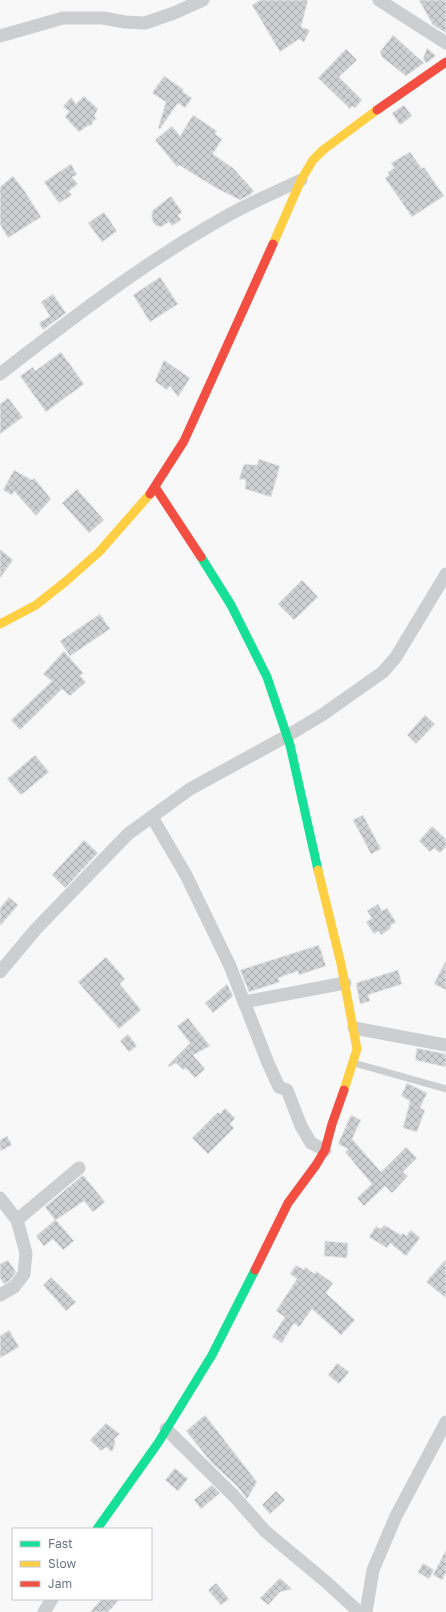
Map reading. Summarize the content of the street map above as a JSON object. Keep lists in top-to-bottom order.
{
  "legend": ["Fast", "Slow", "Jam"]
}
